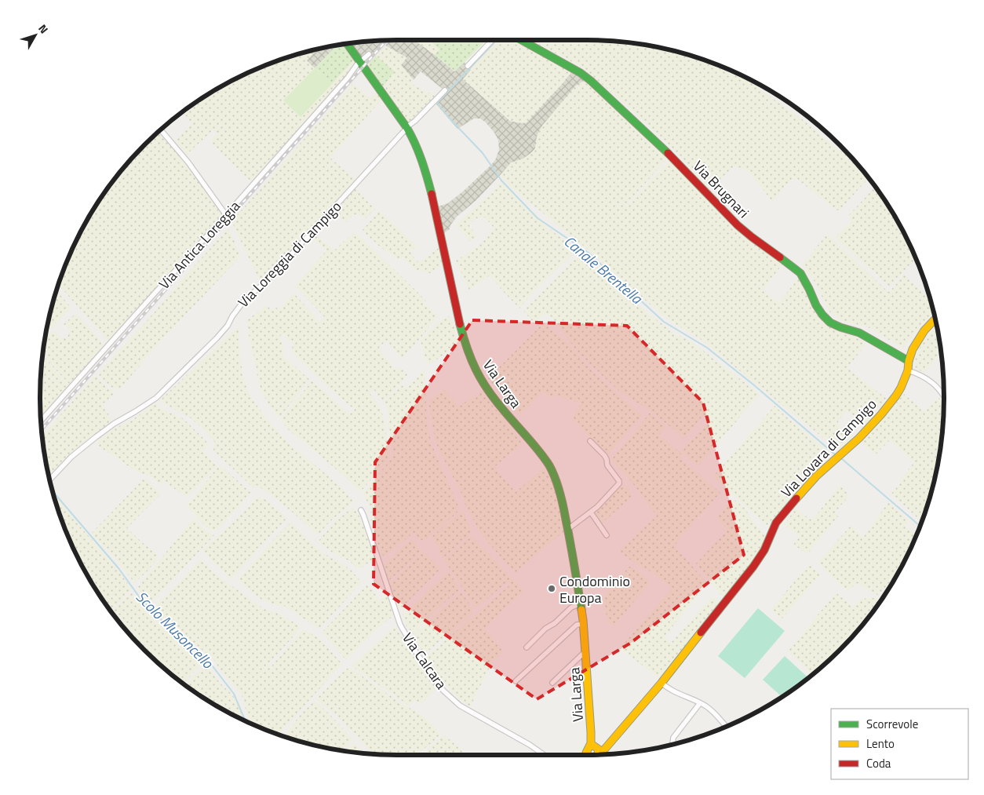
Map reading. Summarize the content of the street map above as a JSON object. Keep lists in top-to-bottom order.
{
  "streets": {
    "street": [
      "Via Brugnari",
      "Via Antica Loreggia",
      "Via Loreggia di Campigo",
      "Via Larga",
      "Via Lovara di Campigo",
      "Via Calcara"
    ]
  },
  "crossings": [
    ["Via Brugnari", "Via Lovara di Campigo"],
    ["Via Antica Loreggia", "Via Larga"],
    ["Via Loreggia di Campigo", "Via Larga"]
  ],
  "water": ["Canale Brentella", "Scolo Musoncello"],
  "places": ["Condominio Europa"],
  "legend": ["Scorrevole", "Lento", "Coda"],
  "north": "top right"
}
